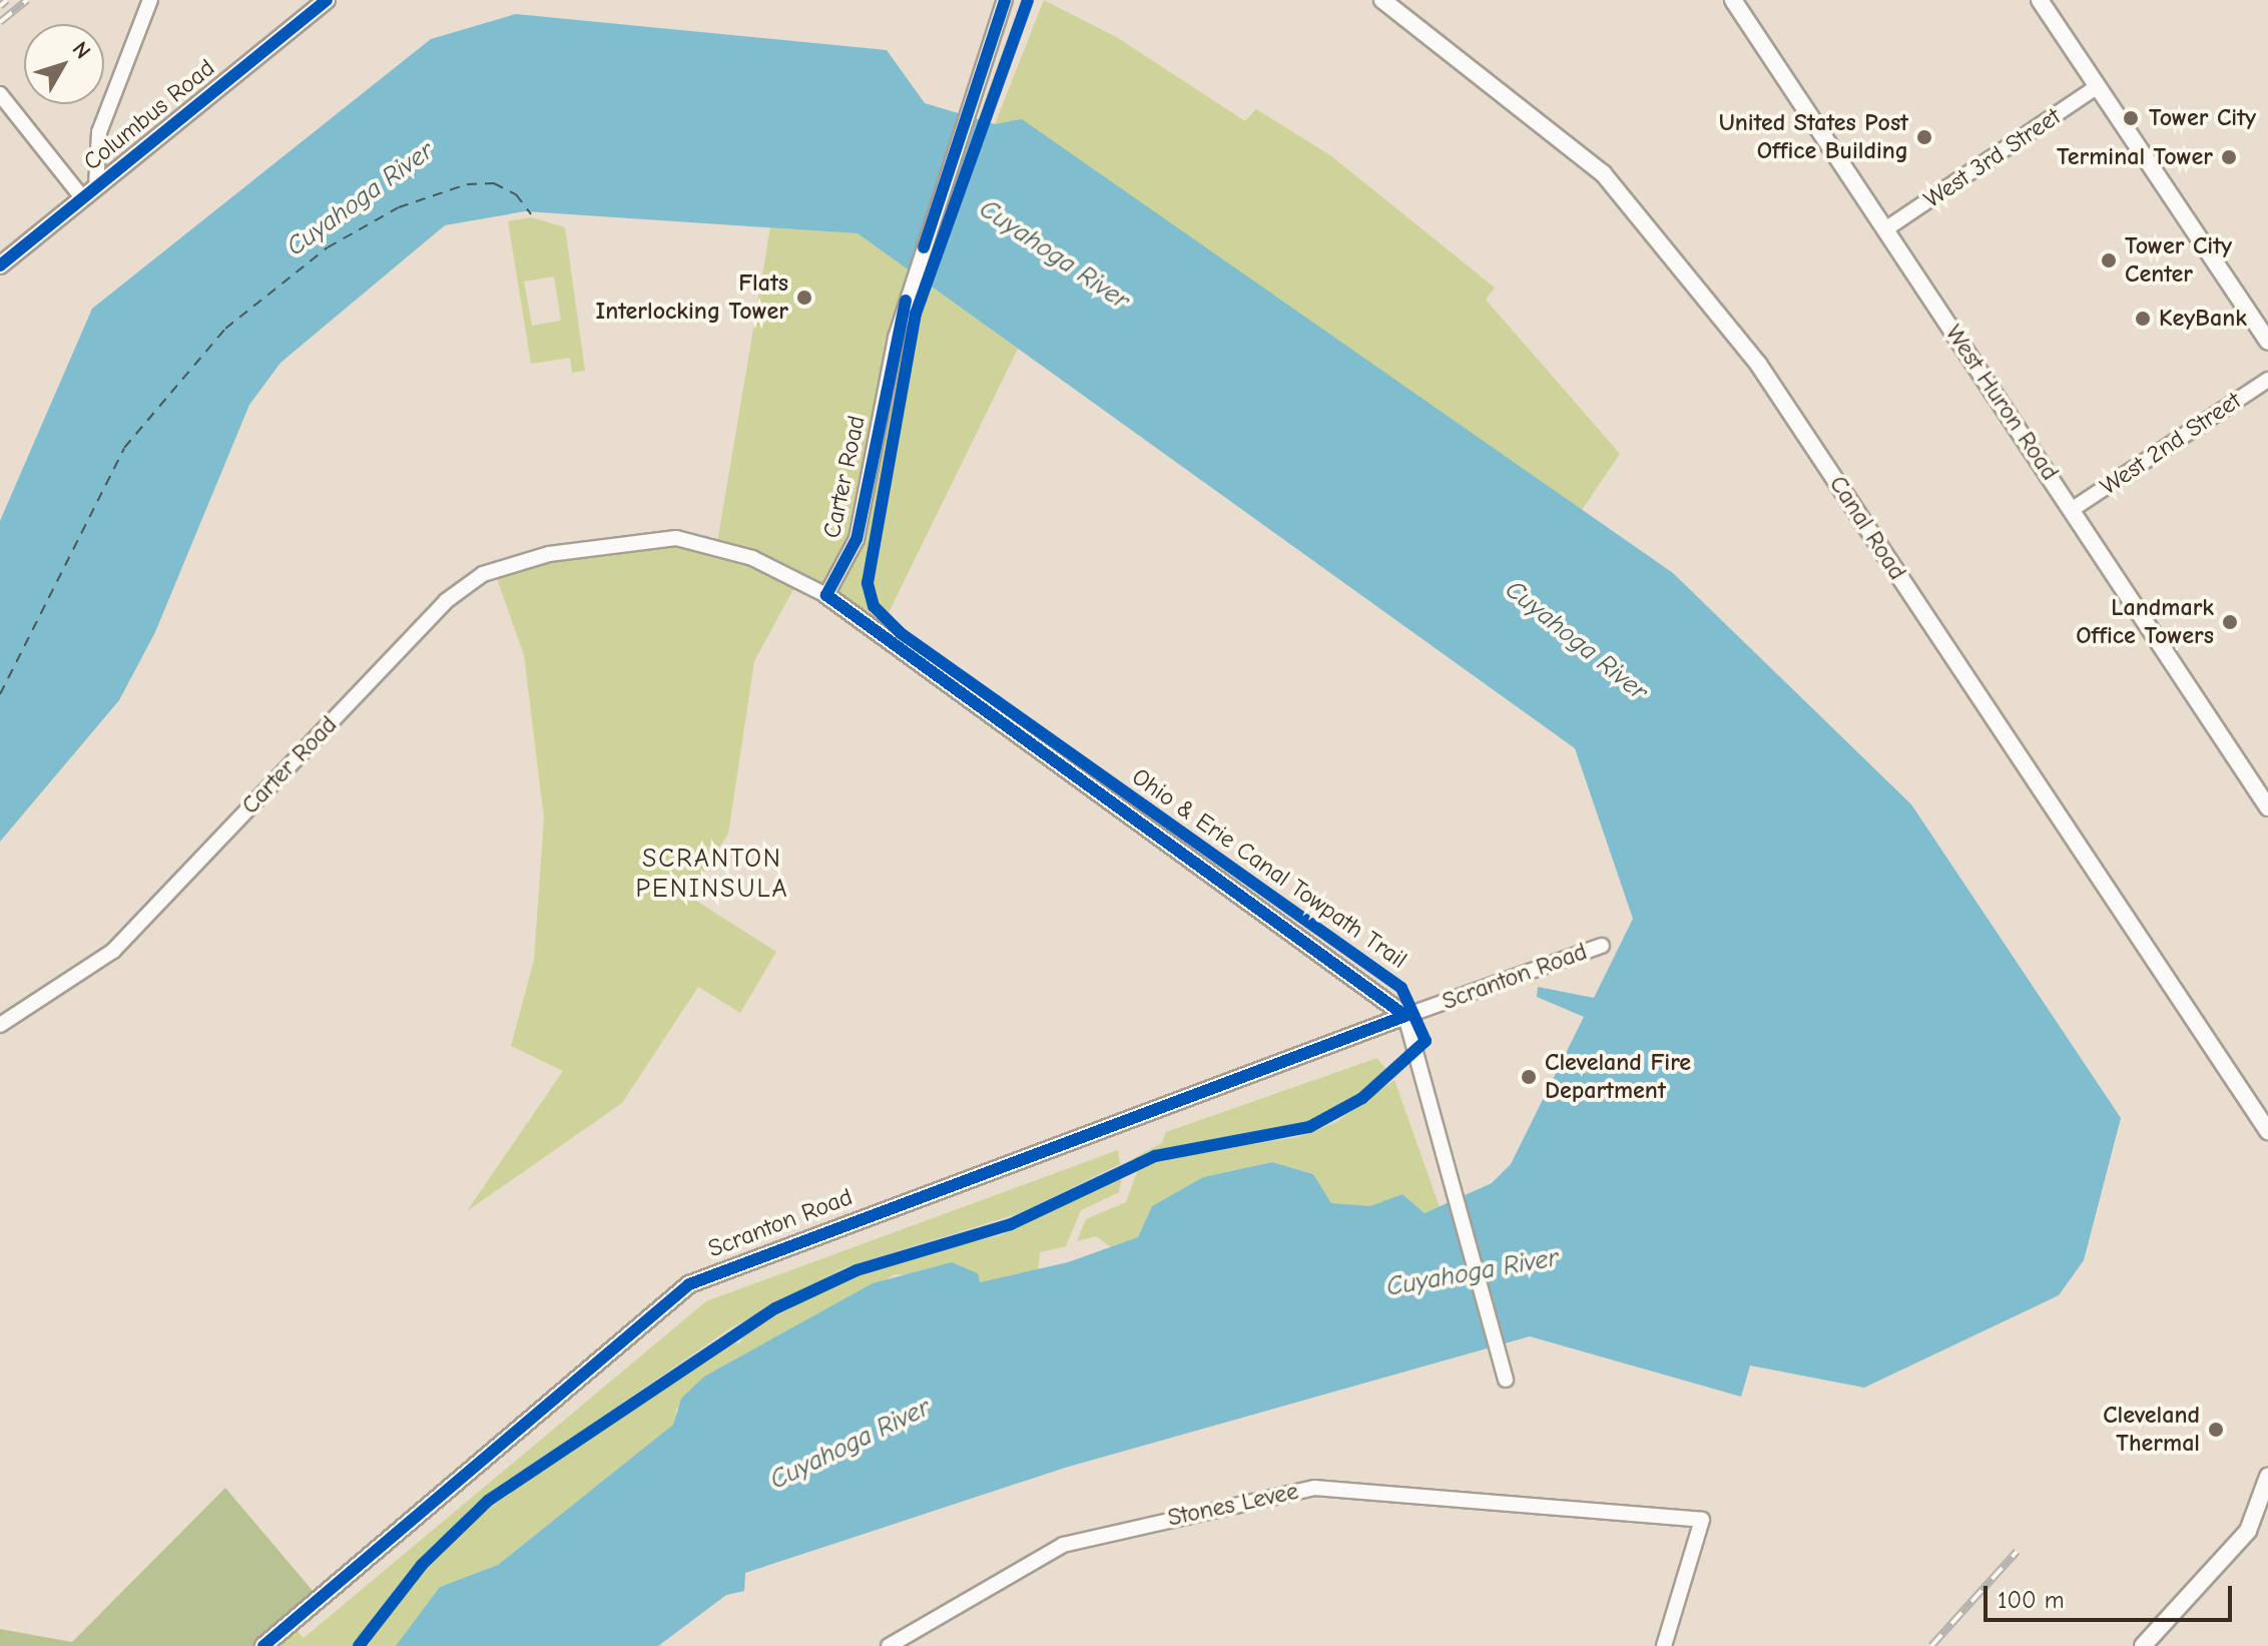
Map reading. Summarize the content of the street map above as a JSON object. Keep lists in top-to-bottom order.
{
  "streets": {
    "street": [
      "Columbus Road",
      "West 3rd Street",
      "West Huron Road",
      "West 2nd Street",
      "Carter Road",
      "Canal Road",
      "Scranton Road",
      "Stones Levee"
    ],
    "cycle path": ["Ohio & Erie Canal Towpath Trail"]
  },
  "crossings": [
    ["West 3rd Street", "West Huron Road"],
    ["West Huron Road", "West 2nd Street"],
    ["Carter Road", "Scranton Road"]
  ],
  "districts": ["SCRANTON PENINSULA"],
  "water": ["Cuyahoga River"],
  "places": [
    "Tower City",
    "United States Post Office Building",
    "Terminal Tower",
    "Tower City Center",
    "Flats Interlocking Tower",
    "KeyBank",
    "Landmark Office Towers",
    "Cleveland Fire Department",
    "Cleveland Thermal"
  ],
  "scale_bar": "100 m",
  "north": "top right"
}
